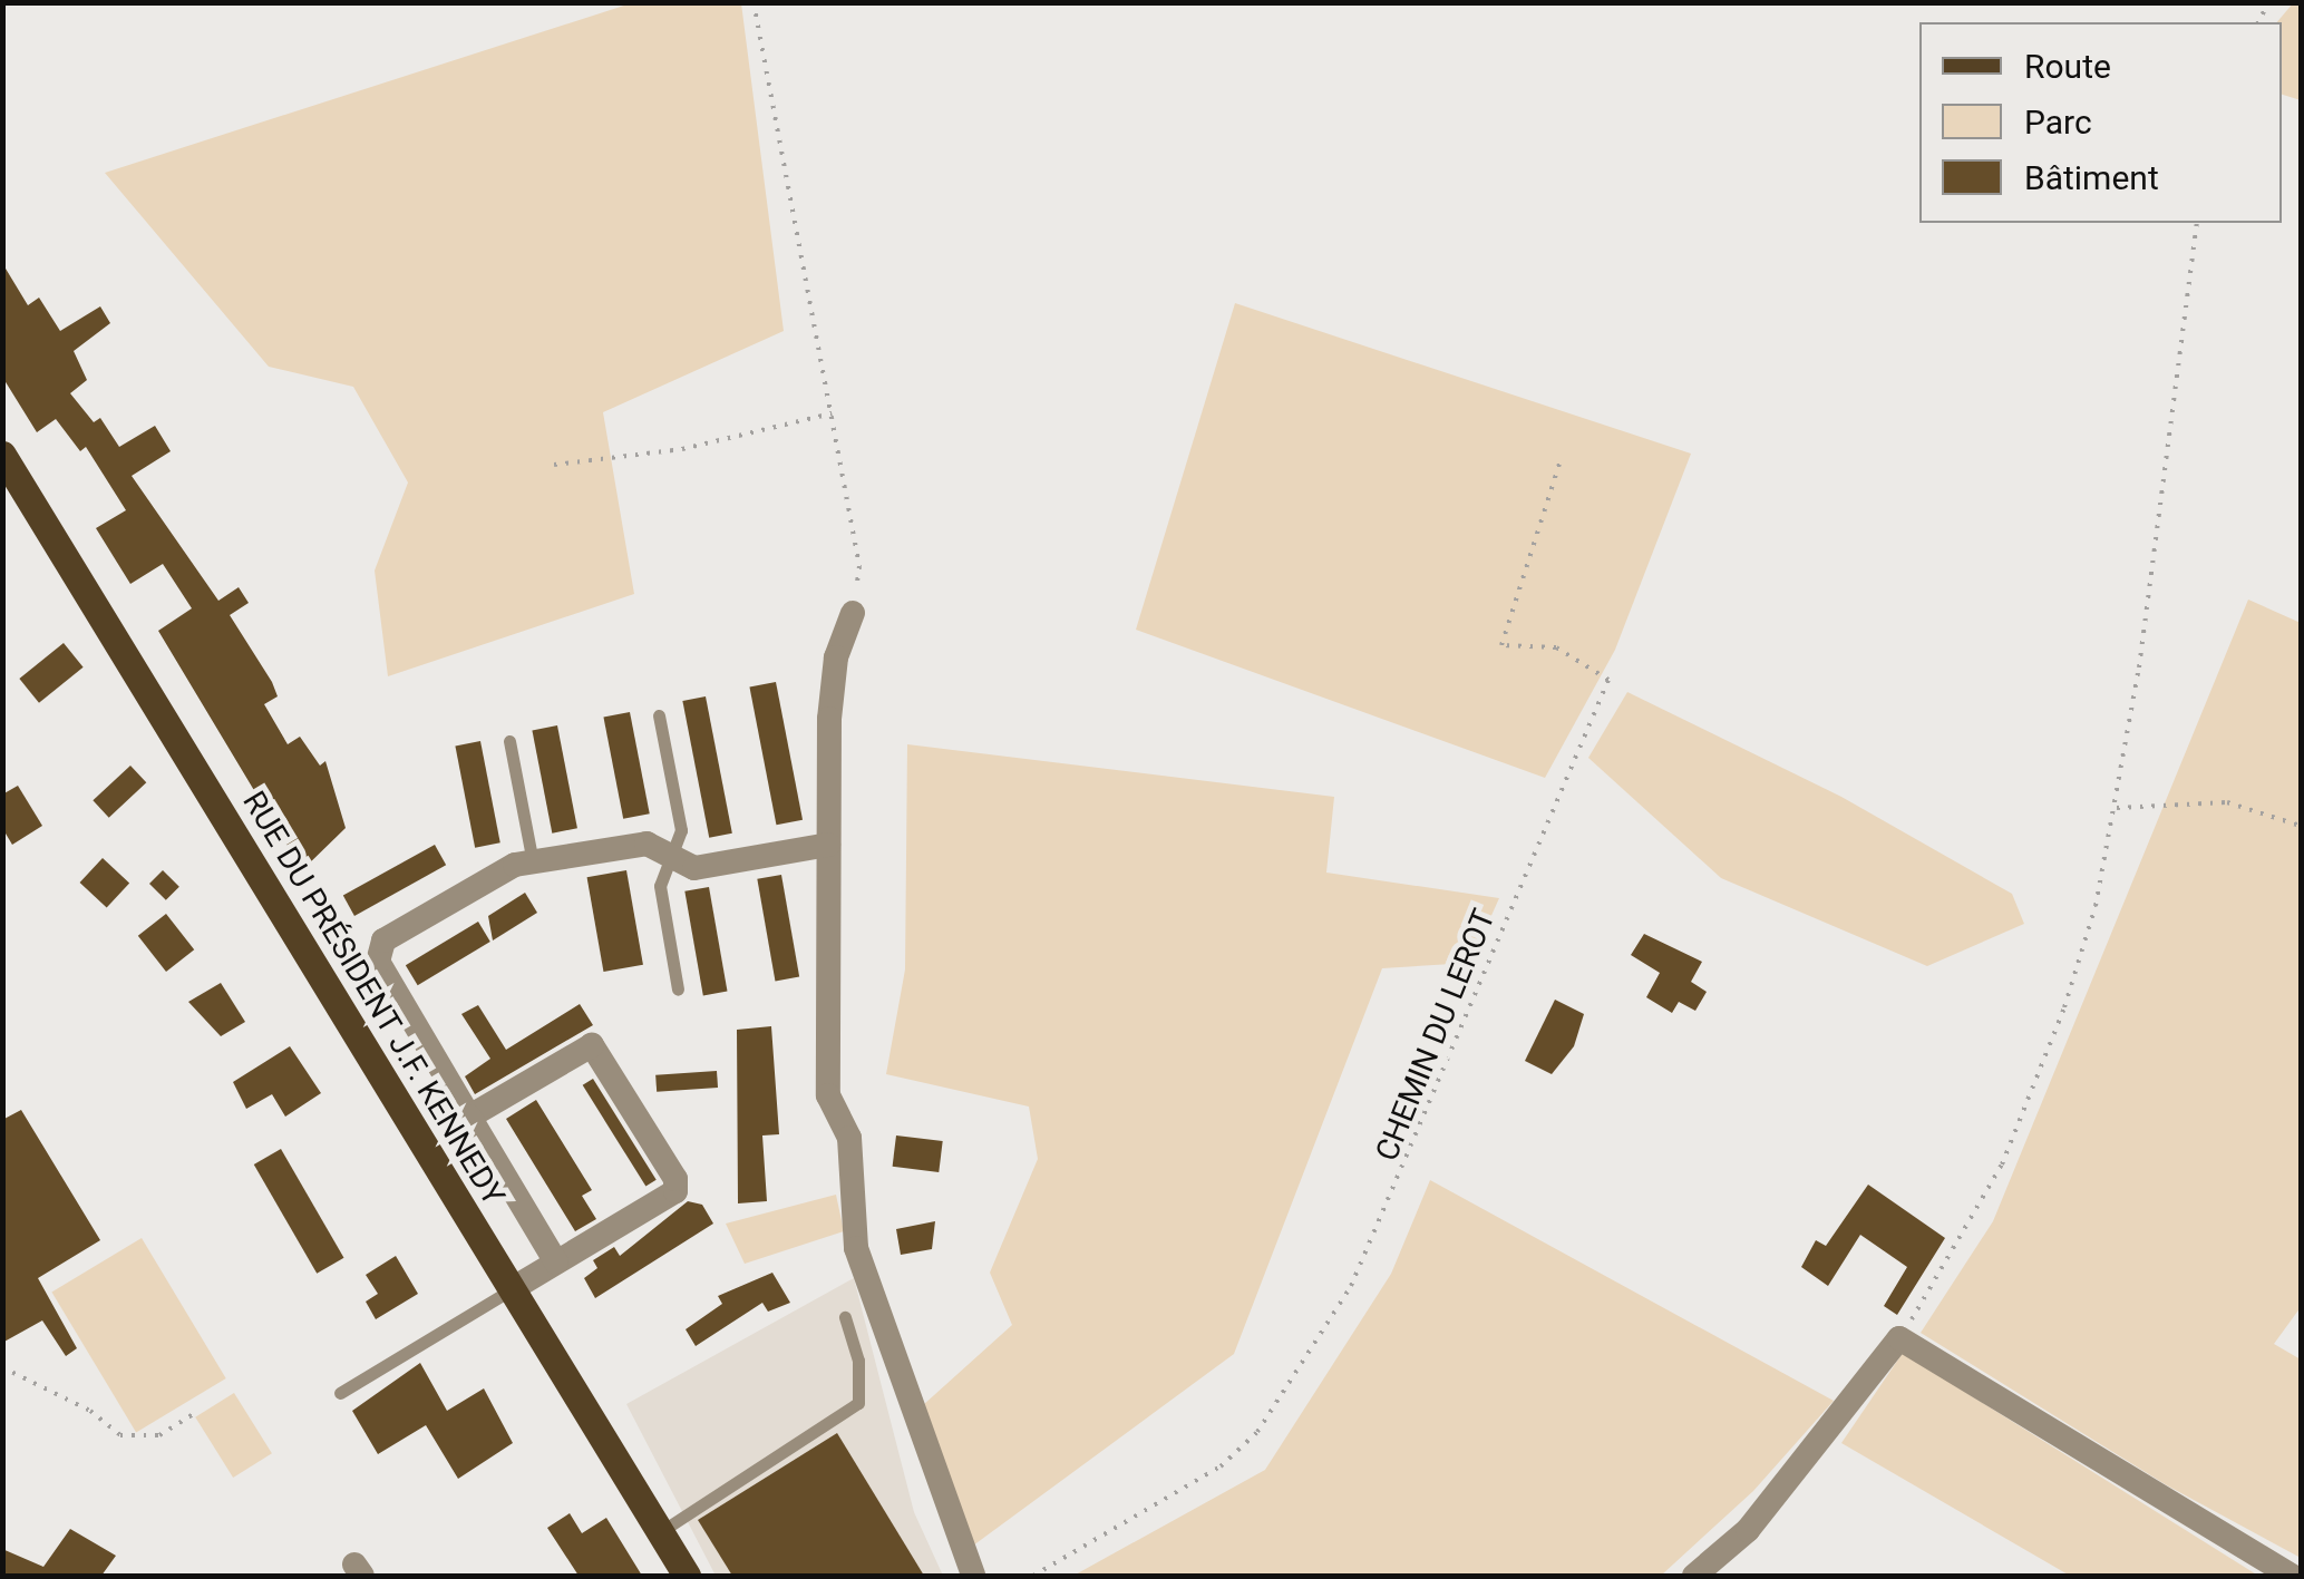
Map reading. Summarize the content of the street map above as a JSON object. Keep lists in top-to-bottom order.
{
  "streets": {
    "main road": ["RUE DU PRÉSIDENT J.F. KENNEDY"],
    "path": ["CHEMIN DU LEROT"]
  },
  "legend": ["Route", "Parc", "Bâtiment"]
}
